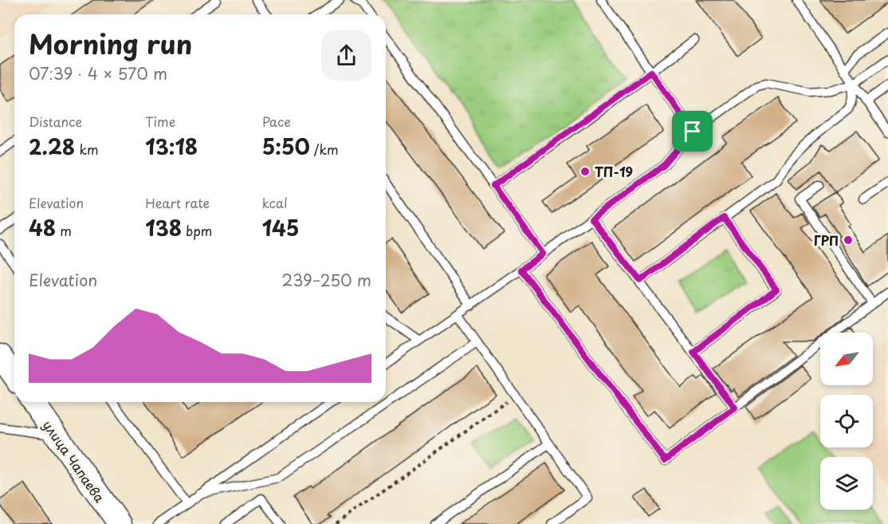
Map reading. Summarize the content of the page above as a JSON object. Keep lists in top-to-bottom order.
{
  "streets": {
    "main road": ["улица Чапаева"]
  },
  "places": ["ТП-19", "ГРП"],
  "north": "bottom left",
  "page": {
    "heading": ["Morning run", "07:39 · 4 × 570 m"],
    "stats": [
      ["Distance", "2.28 km"],
      ["Time", "13:18"],
      ["Pace", "5:50 /km"],
      ["Elevation", "48 m"],
      ["Heart rate", "138 bpm"],
      ["kcal", "145"]
    ],
    "chart": ["Elevation", "239–250 m"]
  }
}
